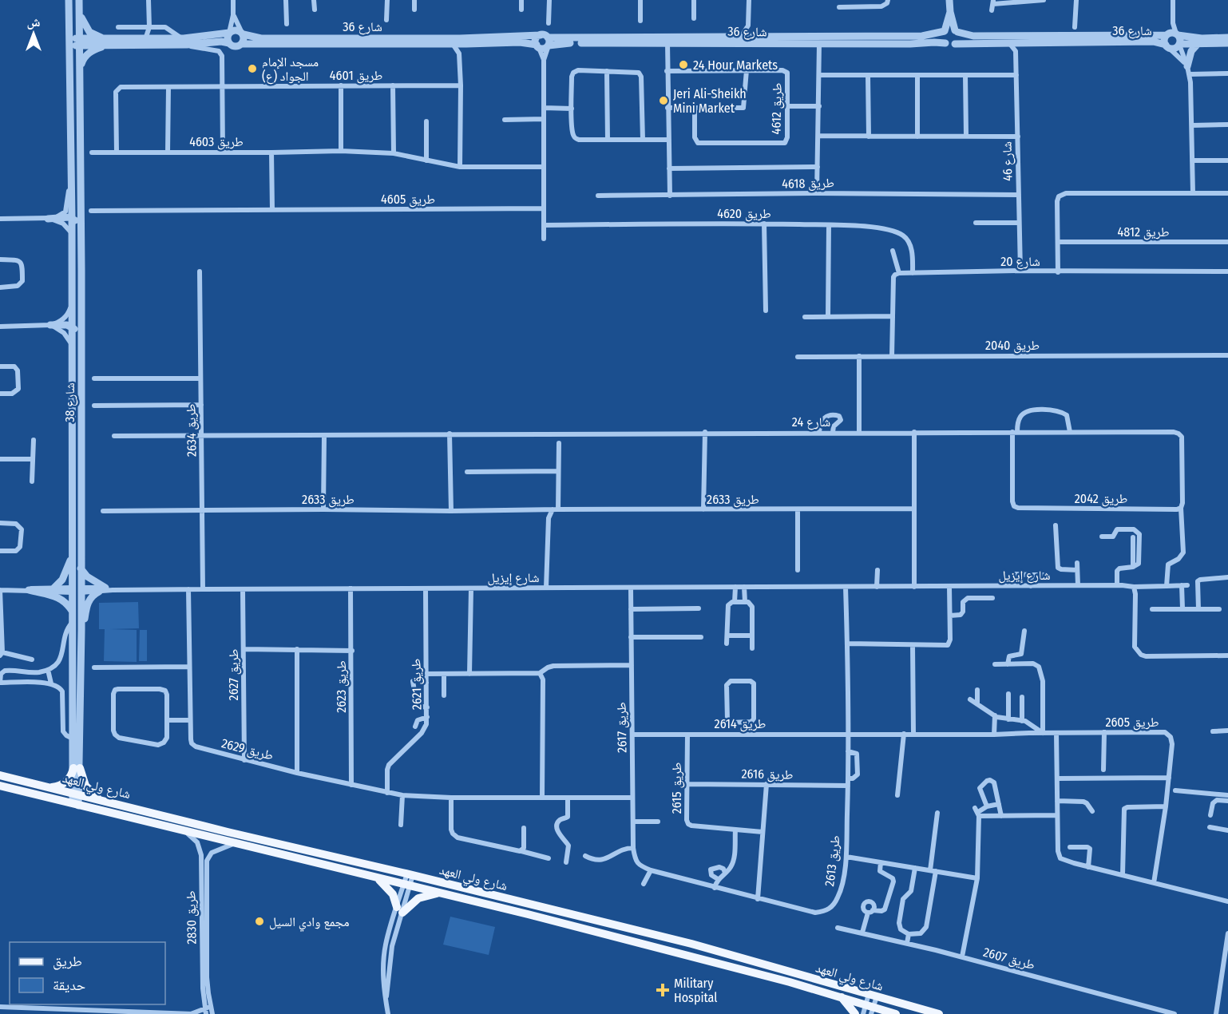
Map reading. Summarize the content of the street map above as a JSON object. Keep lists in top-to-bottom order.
{
  "streets": {
    "main road": ["شارع ولي العهد"],
    "street": [
      "شارع 36",
      "طريق 4601",
      "طريق 4612",
      "طريق 4603",
      "شارع 46",
      "طريق 4618",
      "طريق 4605",
      "طريق 4620",
      "طريق 4812",
      "شارع 20",
      "طريق 2040",
      "شارع 38",
      "شارع 24",
      "طريق 2634",
      "طريق 2042",
      "طريق 2633",
      "شارع إيزيل",
      "طريق 2627",
      "طريق 2621",
      "طريق 2623",
      "طريق 2605",
      "طريق 2614",
      "طريق 2617",
      "طريق 2629",
      "طريق 2616",
      "طريق 2615",
      "طريق 2613",
      "طريق 2830",
      "طريق 2607"
    ]
  },
  "crossings": [
    ["طريق 4601", "طريق 4603"],
    ["شارع 46", "طريق 4618"],
    ["شارع 46", "شارع 20"],
    ["طريق 4620", "شارع 20"],
    ["شارع 38", "شارع إيزيل"],
    ["شارع 38", "شارع ولي العهد"],
    ["شارع 24", "طريق 2634"],
    ["شارع 24", "طريق 2042"],
    ["طريق 2634", "طريق 2633"],
    ["طريق 2634", "شارع إيزيل"],
    ["شارع إيزيل", "طريق 2627"],
    ["شارع إيزيل", "طريق 2621"],
    ["شارع إيزيل", "طريق 2623"],
    ["شارع إيزيل", "طريق 2617"],
    ["شارع إيزيل", "طريق 2629"],
    ["شارع إيزيل", "طريق 2613"],
    ["طريق 2627", "طريق 2629"],
    ["طريق 2621", "طريق 2629"],
    ["طريق 2623", "طريق 2629"],
    ["طريق 2614", "طريق 2617"],
    ["طريق 2614", "طريق 2615"],
    ["طريق 2614", "طريق 2613"],
    ["طريق 2617", "طريق 2629"],
    ["طريق 2617", "طريق 2613"],
    ["طريق 2616", "طريق 2615"],
    ["طريق 2616", "طريق 2613"],
    ["شارع ولي العهد", "طريق 2830"]
  ],
  "places": {
    "other": [
      "24 Hour Markets",
      "مسجد الإمام الجواد (ع)",
      "Jeri Ali-Sheikh Mini Market",
      "مجمع وادي السيل"
    ],
    "health": ["Military Hospital"]
  },
  "legend": ["طريق", "حديقة"],
  "north": "top"
}
